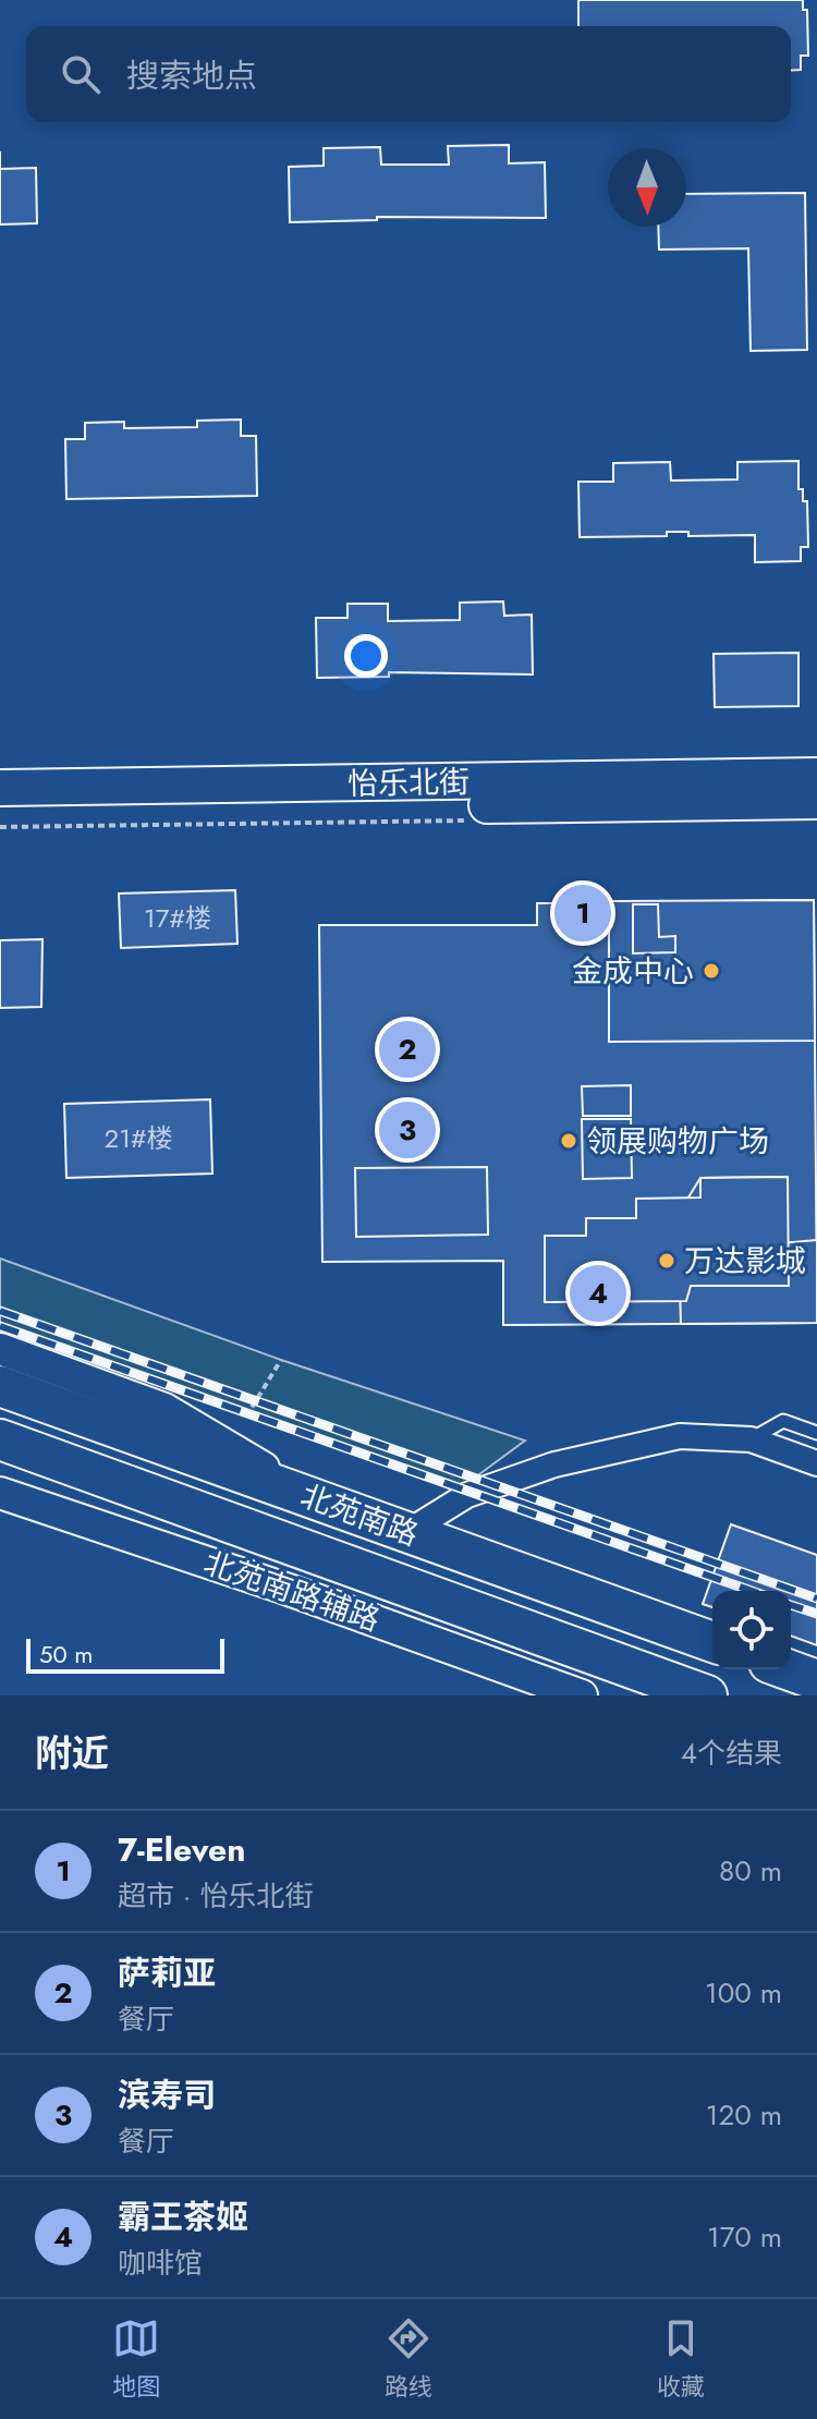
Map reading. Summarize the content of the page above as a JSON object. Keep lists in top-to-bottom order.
{
  "streets": {
    "highway": ["北苑南路"],
    "main road": ["怡乐北街"],
    "street": ["北苑南路辅路"]
  },
  "places": ["金成中心", "领展购物广场", "万达影城"],
  "house_numbers": ["17#楼", "21#楼"],
  "scale_bar": "50 m",
  "north": "bottom",
  "page": {
    "search": "搜索地点",
    "pins": [
      "1",
      "2",
      "3",
      "4"
    ],
    "scale": "50 m",
    "heading": ["附近", "4个结果"],
    "list": [
      {
        "mark": "1",
        "name": "7-Eleven",
        "note": "超市 · 怡乐北街",
        "value": "80 m"
      },
      {
        "mark": "2",
        "name": "萨莉亚",
        "note": "餐厅",
        "value": "100 m"
      },
      {
        "mark": "3",
        "name": "滨寿司",
        "note": "餐厅",
        "value": "120 m"
      },
      {
        "mark": "4",
        "name": "霸王茶姬",
        "note": "咖啡馆",
        "value": "170 m"
      }
    ],
    "nav": ["地图", "路线", "收藏"]
  }
}
